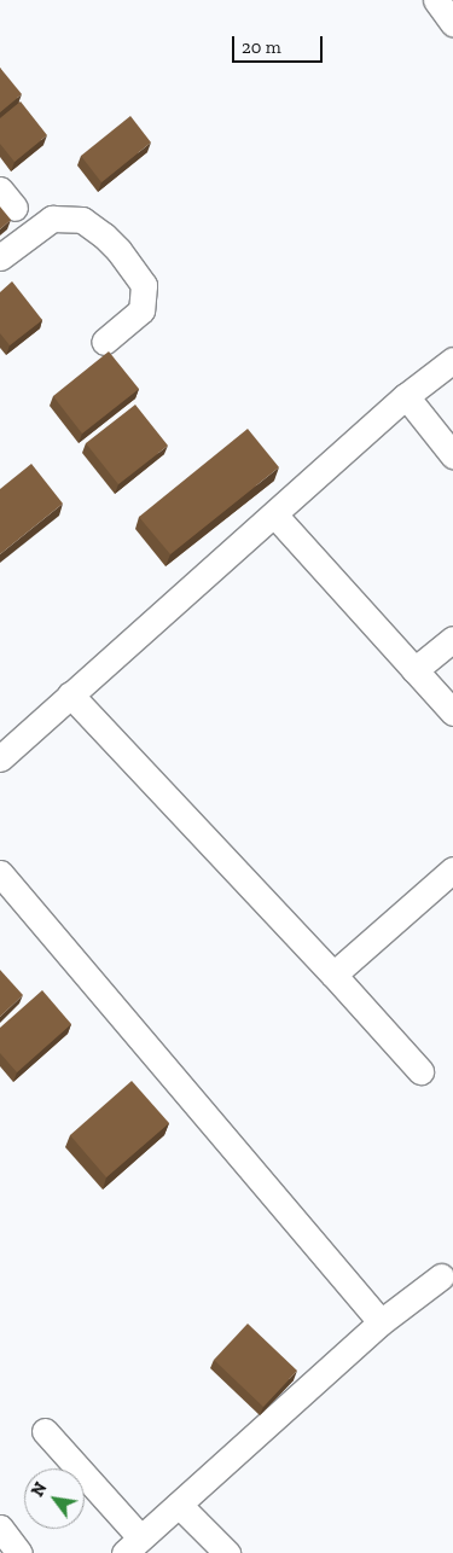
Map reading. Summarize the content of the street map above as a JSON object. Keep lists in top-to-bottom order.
{
  "scale_bar": "20 m",
  "north": "top left"
}
